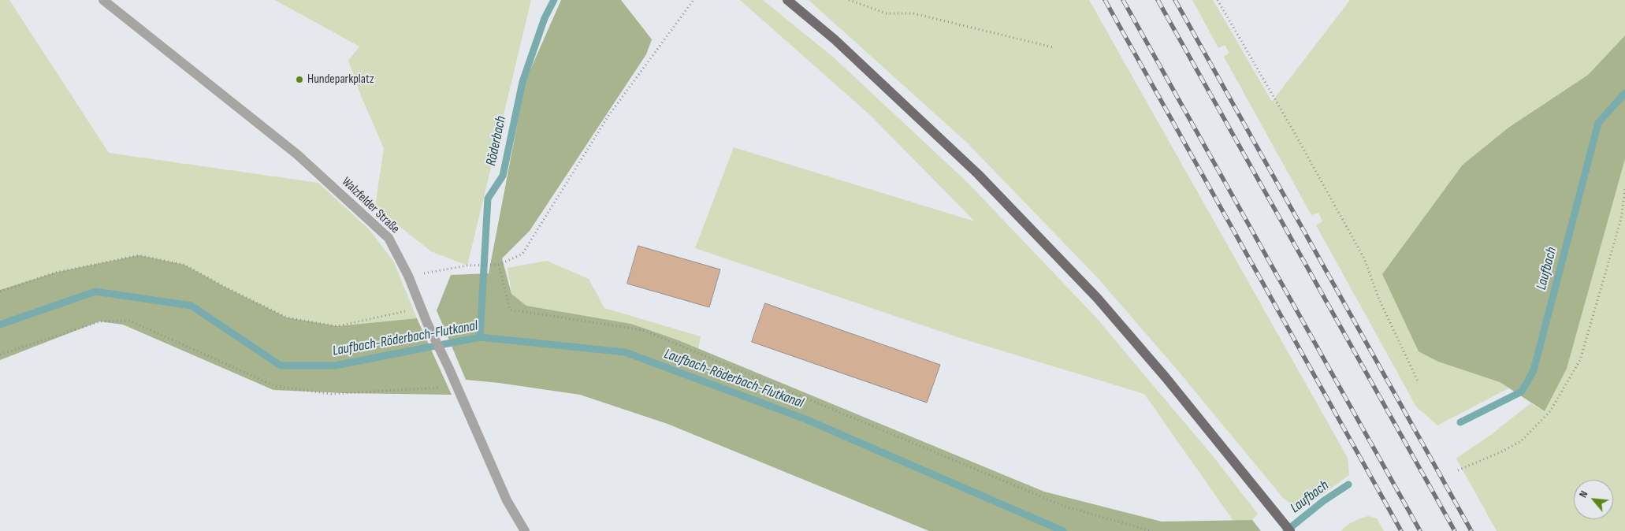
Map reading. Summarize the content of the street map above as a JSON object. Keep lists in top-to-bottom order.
{
  "streets": {
    "street": ["Walzfelder Straße"]
  },
  "water": ["Röderbach", "Laufbach", "Laufbach-Röderbach-Flutkanal"],
  "places": ["Hundeparkplatz"],
  "north": "top left"
}
